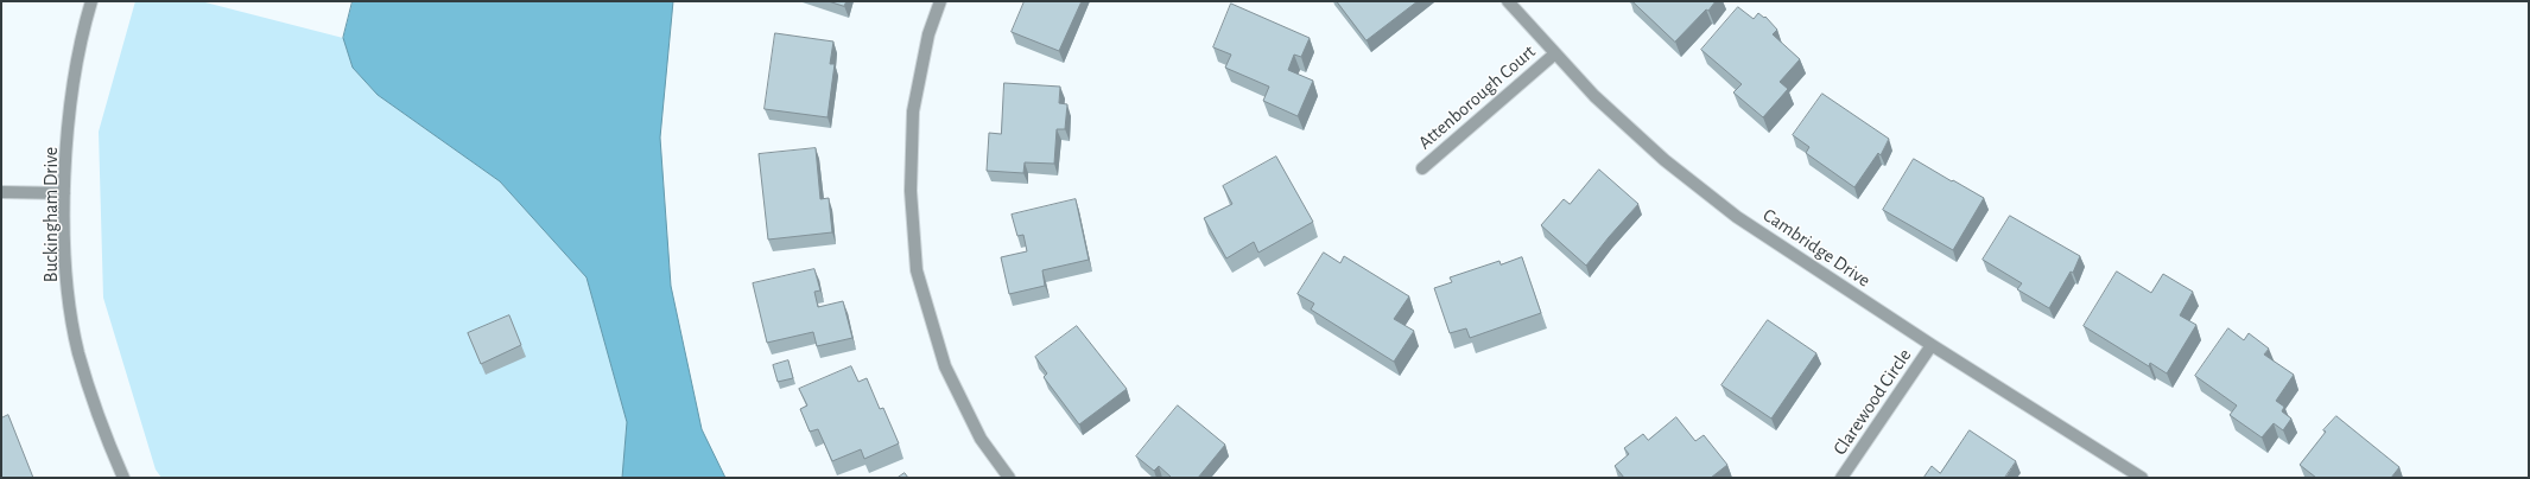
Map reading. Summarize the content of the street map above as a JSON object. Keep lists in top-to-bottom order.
{
  "streets": {
    "street": [
      "Attenborough Court",
      "Buckingham Drive",
      "Cambridge Drive",
      "Clarewood Circle"
    ]
  },
  "crossings": [
    ["Attenborough Court", "Cambridge Drive"],
    ["Cambridge Drive", "Clarewood Circle"]
  ]
}
